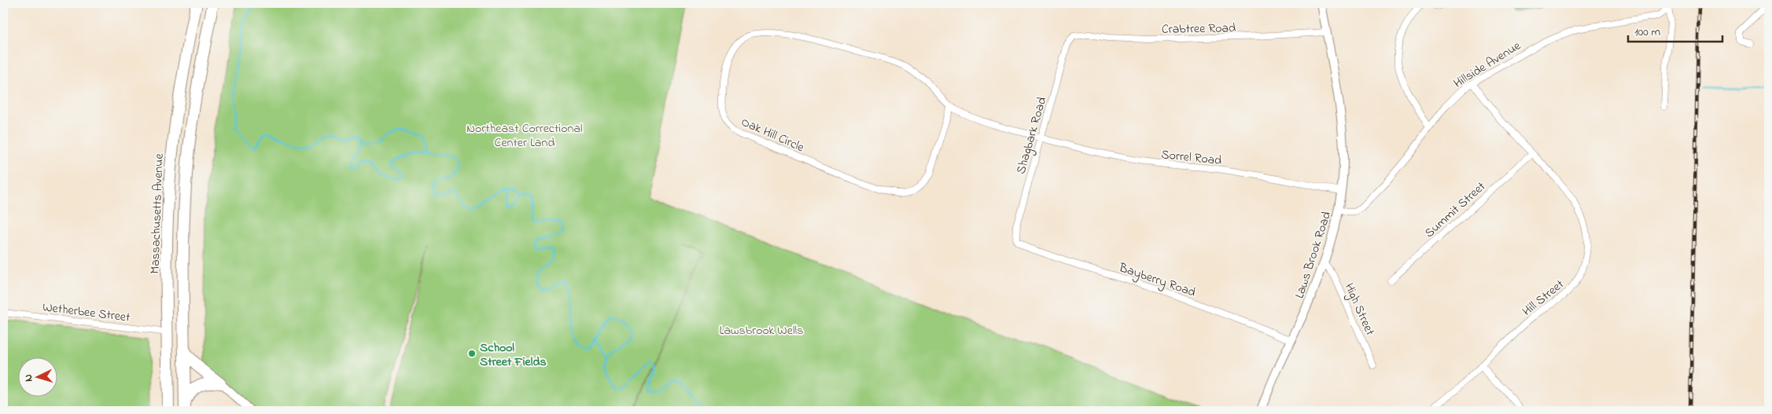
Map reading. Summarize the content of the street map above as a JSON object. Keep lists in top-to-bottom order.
{
  "streets": {
    "highway": ["Massachusetts Avenue"],
    "street": [
      "Crabtree Road",
      "Hillside Avenue",
      "Oak Hill Circle",
      "Shagbark Road",
      "Sorrel Road",
      "Summit Street",
      "Laws Brook Road",
      "Bayberry Road",
      "Hill Street",
      "High Street",
      "Wetherbee Street"
    ]
  },
  "crossings": [
    ["Crabtree Road", "Shagbark Road"],
    ["Crabtree Road", "Laws Brook Road"],
    ["Hillside Avenue", "Laws Brook Road"],
    ["Hillside Avenue", "Hill Street"],
    ["Oak Hill Circle", "Shagbark Road"],
    ["Oak Hill Circle", "Sorrel Road"],
    ["Shagbark Road", "Sorrel Road"],
    ["Shagbark Road", "Bayberry Road"],
    ["Sorrel Road", "Laws Brook Road"],
    ["Summit Street", "Hill Street"],
    ["Massachusetts Avenue", "Wetherbee Street"],
    ["Laws Brook Road", "Bayberry Road"],
    ["Laws Brook Road", "High Street"]
  ],
  "parks": ["Northeast Correctional Center Land", "Lawsbrook Wells"],
  "places": ["School Street Fields"],
  "scale_bar": "100 m",
  "north": "left"
}
